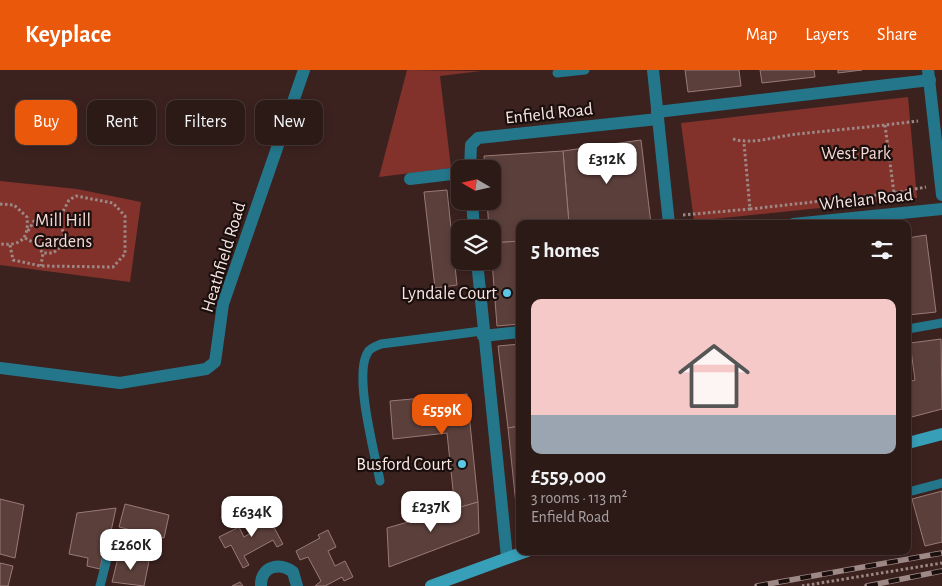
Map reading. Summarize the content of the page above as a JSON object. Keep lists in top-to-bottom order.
{
  "streets": {
    "street": ["Enfield Road", "Whelan Road", "Heathfield Road"]
  },
  "parks": ["West Park", "Mill Hill Gardens"],
  "places": ["Lyndale Court", "Busford Court"],
  "north": "left",
  "page": {
    "header": "Keyplace",
    "nav": ["Map", "Layers", "Share"],
    "chip": [
      "Buy",
      "Rent",
      "Filters",
      "New"
    ],
    "price": [
      "£312K",
      "£559K",
      "£237K",
      "£634K",
      "£260K"
    ],
    "heading": "5 homes",
    "list": [
      {
        "name": "£559,000",
        "note": "3 rooms · 113 m² · Enfield Road"
      }
    ]
  }
}
